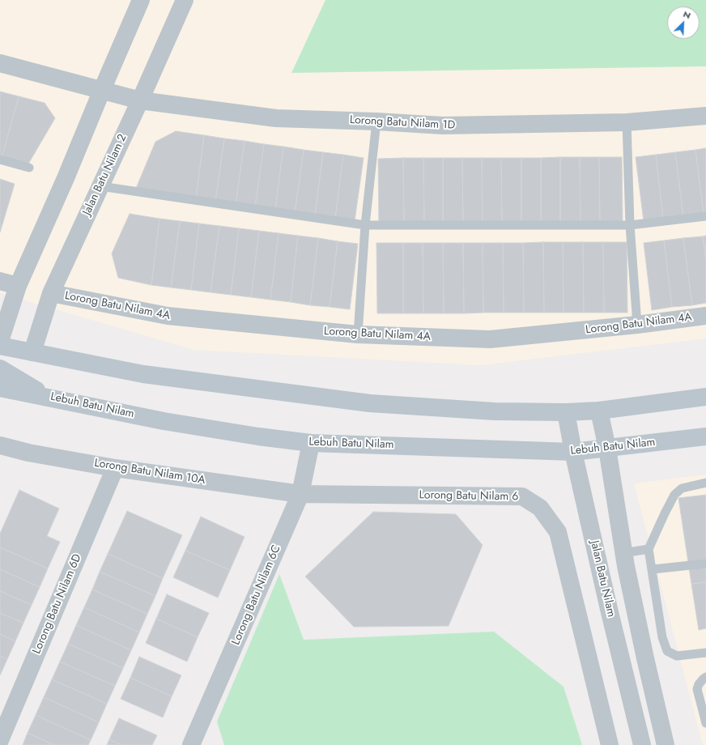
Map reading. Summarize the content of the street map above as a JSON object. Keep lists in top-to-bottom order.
{
  "streets": {
    "main road": ["Lebuh Batu Nilam"],
    "street": [
      "Lorong Batu Nilam 1D",
      "Jalan Batu Nilam 2",
      "Lorong Batu Nilam 4A",
      "Lorong Batu Nilam 10A",
      "Lorong Batu Nilam 6",
      "Jalan Batu Nilam",
      "Lorong Batu Nilam 6C",
      "Lorong Batu Nilam 6D"
    ]
  },
  "crossings": [
    ["Lorong Batu Nilam 1D", "Jalan Batu Nilam 2"],
    ["Jalan Batu Nilam 2", "Lorong Batu Nilam 4A"],
    ["Lebuh Batu Nilam", "Jalan Batu Nilam"],
    ["Lebuh Batu Nilam", "Lorong Batu Nilam 6C"],
    ["Lorong Batu Nilam 10A", "Lorong Batu Nilam 6"],
    ["Lorong Batu Nilam 10A", "Lorong Batu Nilam 6C"],
    ["Lorong Batu Nilam 10A", "Lorong Batu Nilam 6D"],
    ["Lorong Batu Nilam 6", "Lorong Batu Nilam 6C"]
  ],
  "north": "top right"
}
